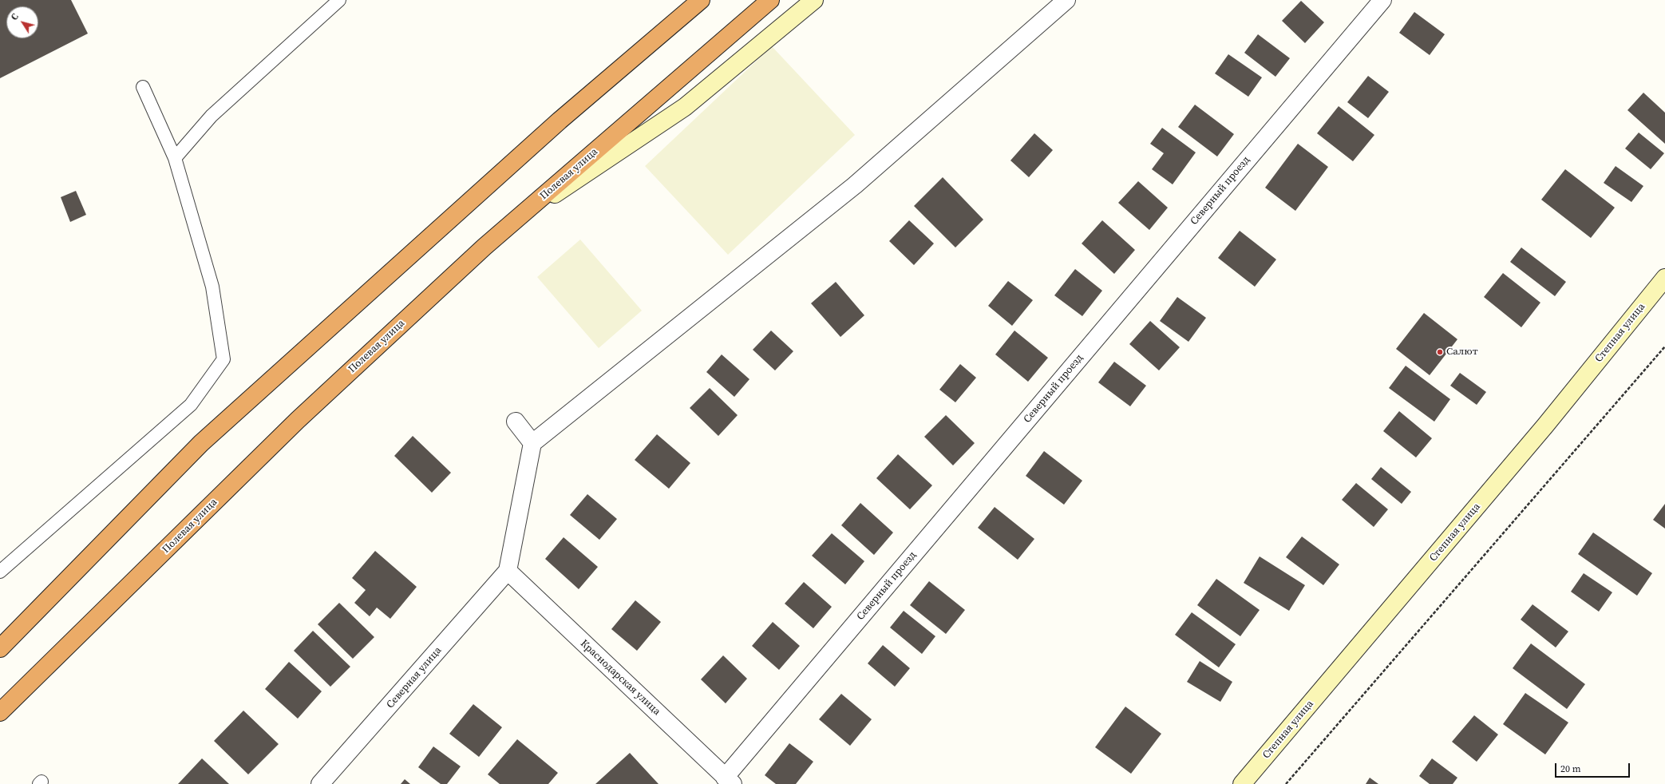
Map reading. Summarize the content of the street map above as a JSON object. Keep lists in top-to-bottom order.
{
  "streets": {
    "highway": ["Полевая улица"],
    "main road": ["Степная улица"],
    "street": ["Северный проезд", "Северная улица", "Краснодарская улица"]
  },
  "crossings": [
    ["Северный проезд", "Краснодарская улица"],
    ["Северная улица", "Краснодарская улица"]
  ],
  "places": ["Салют"],
  "scale_bar": "20 m",
  "north": "top left"
}
